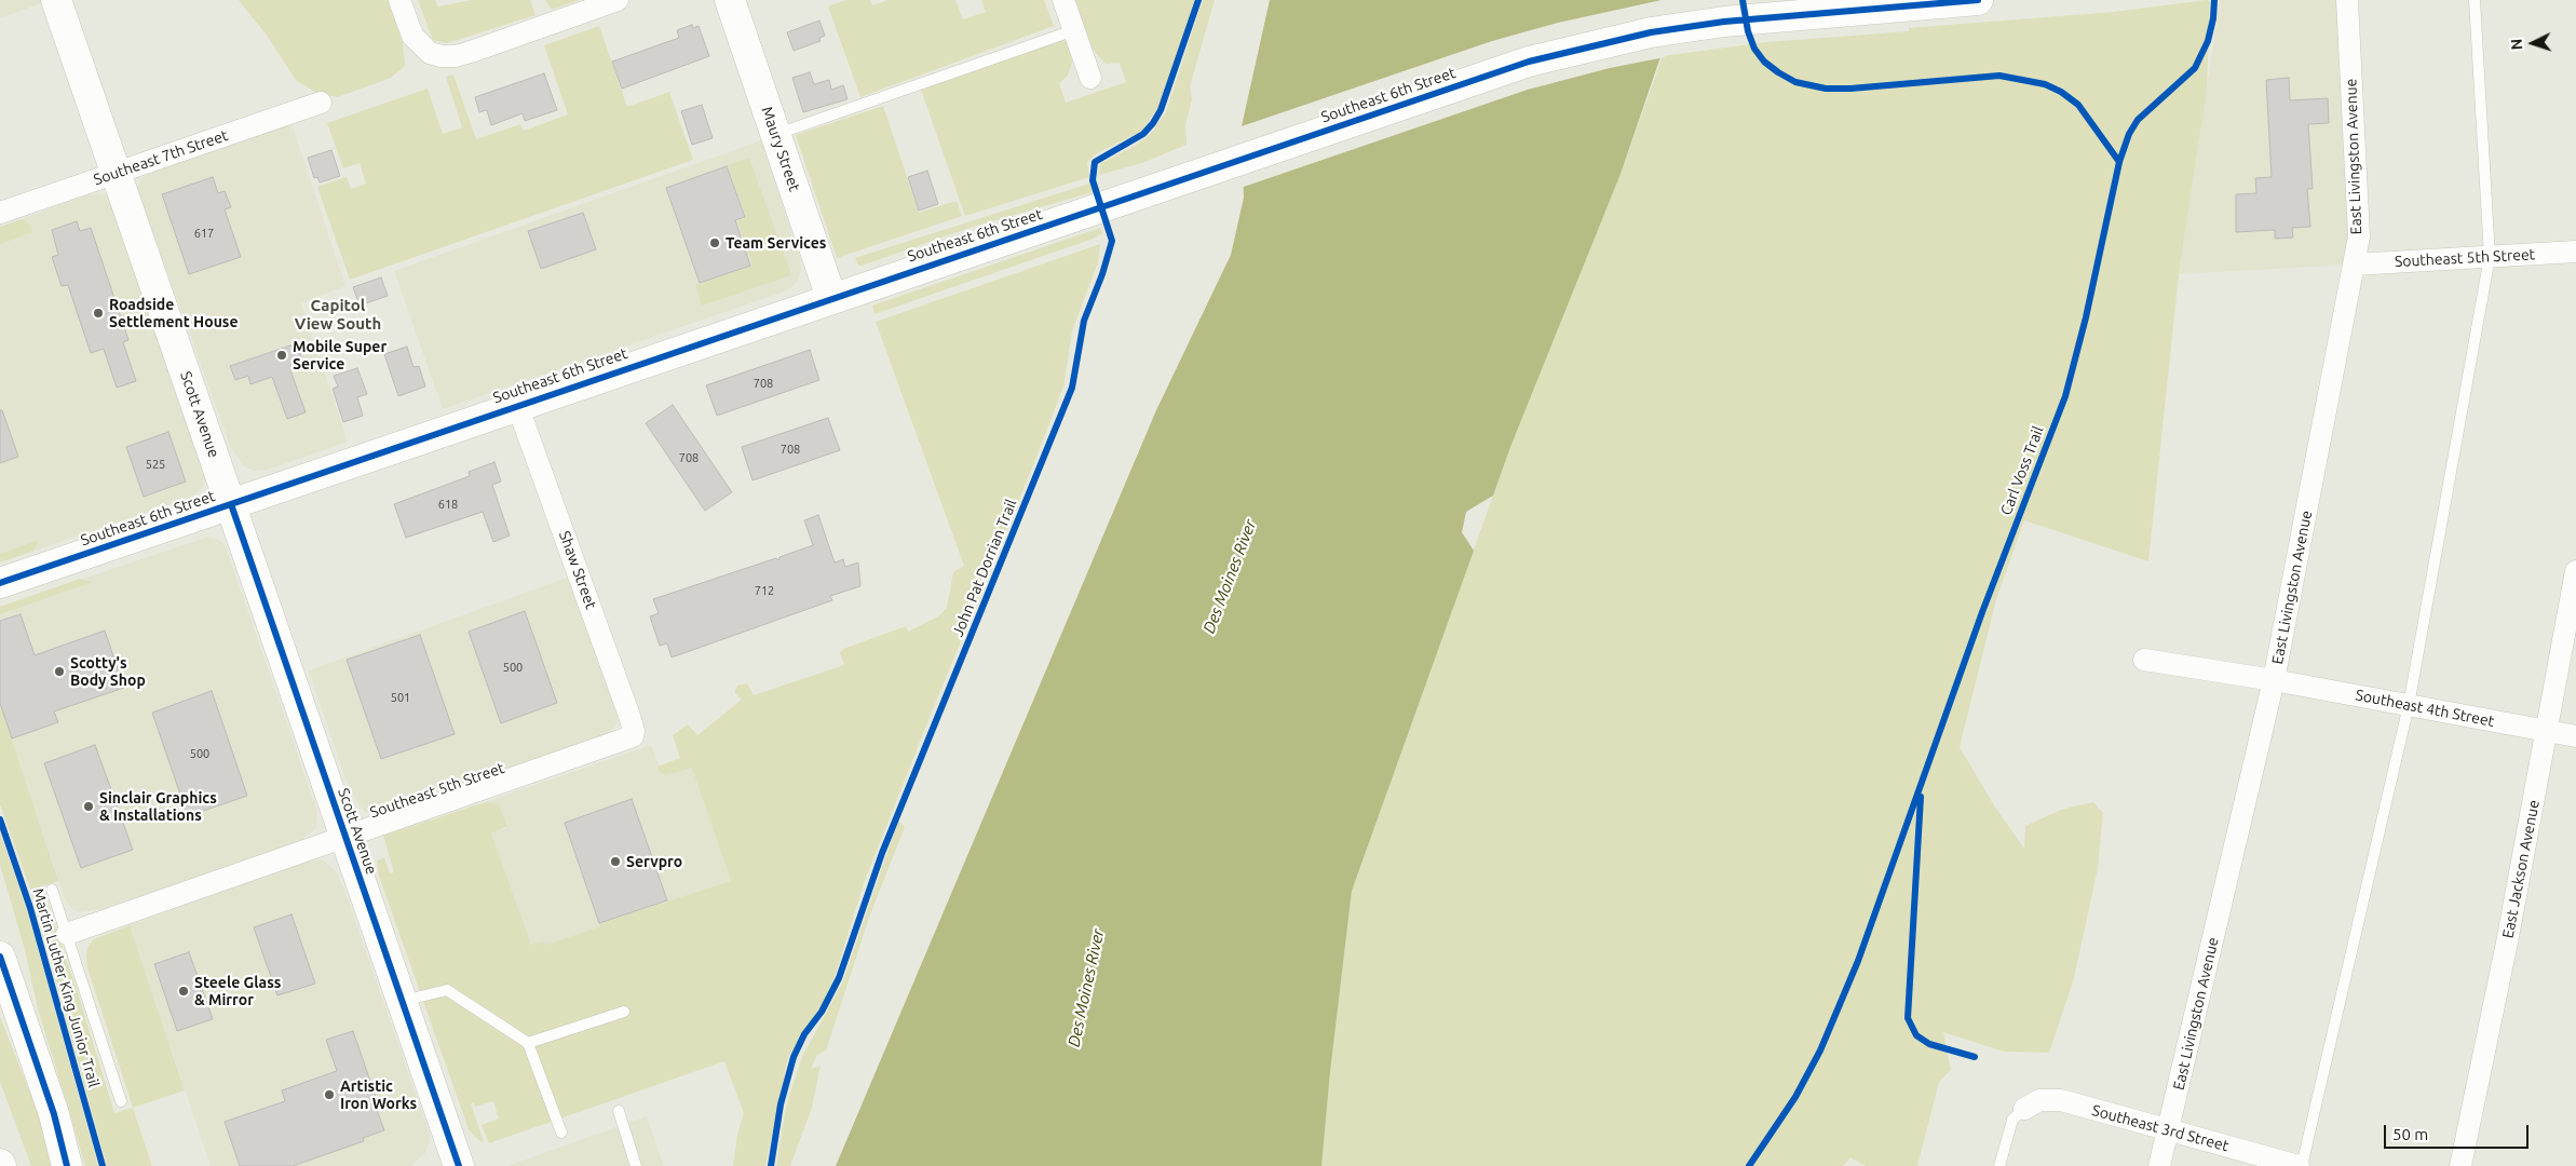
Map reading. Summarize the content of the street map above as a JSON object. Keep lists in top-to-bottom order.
{
  "streets": {
    "main road": ["Southeast 6th Street", "Maury Street", "Scott Avenue"],
    "street": [
      "East Livingston Avenue",
      "Southeast 7th Street",
      "Southeast 5th Street",
      "Shaw Street",
      "Southeast 4th Street",
      "East Jackson Avenue",
      "Southeast 3rd Street"
    ],
    "cycle path": ["Carl Voss Trail", "John Pat Dorrian Trail", "Martin Luther King Junior Trail"]
  },
  "crossings": [
    ["Southeast 6th Street", "Maury Street"],
    ["Southeast 6th Street", "Scott Avenue"],
    ["Southeast 6th Street", "Shaw Street"],
    ["East Livingston Avenue", "Southeast 5th Street"],
    ["East Livingston Avenue", "Southeast 4th Street"],
    ["East Livingston Avenue", "Southeast 3rd Street"],
    ["Southeast 7th Street", "Scott Avenue"],
    ["Southeast 5th Street", "Scott Avenue"],
    ["Southeast 5th Street", "Shaw Street"],
    ["Southeast 4th Street", "East Jackson Avenue"]
  ],
  "districts": ["Capitol View South"],
  "water": ["Des Moines River"],
  "places": [
    "Team Services",
    "Roadside Settlement House",
    "Mobile Super Service",
    "Scotty's Body Shop",
    "Sinclair Graphics & Installations",
    "Servpro",
    "Steele Glass & Mirror",
    "Artistic Iron Works"
  ],
  "house_numbers": [
    "617",
    "708",
    "708",
    "708",
    "525",
    "618",
    "712",
    "500",
    "501",
    "500"
  ],
  "scale_bar": "50 m",
  "north": "left"
}
